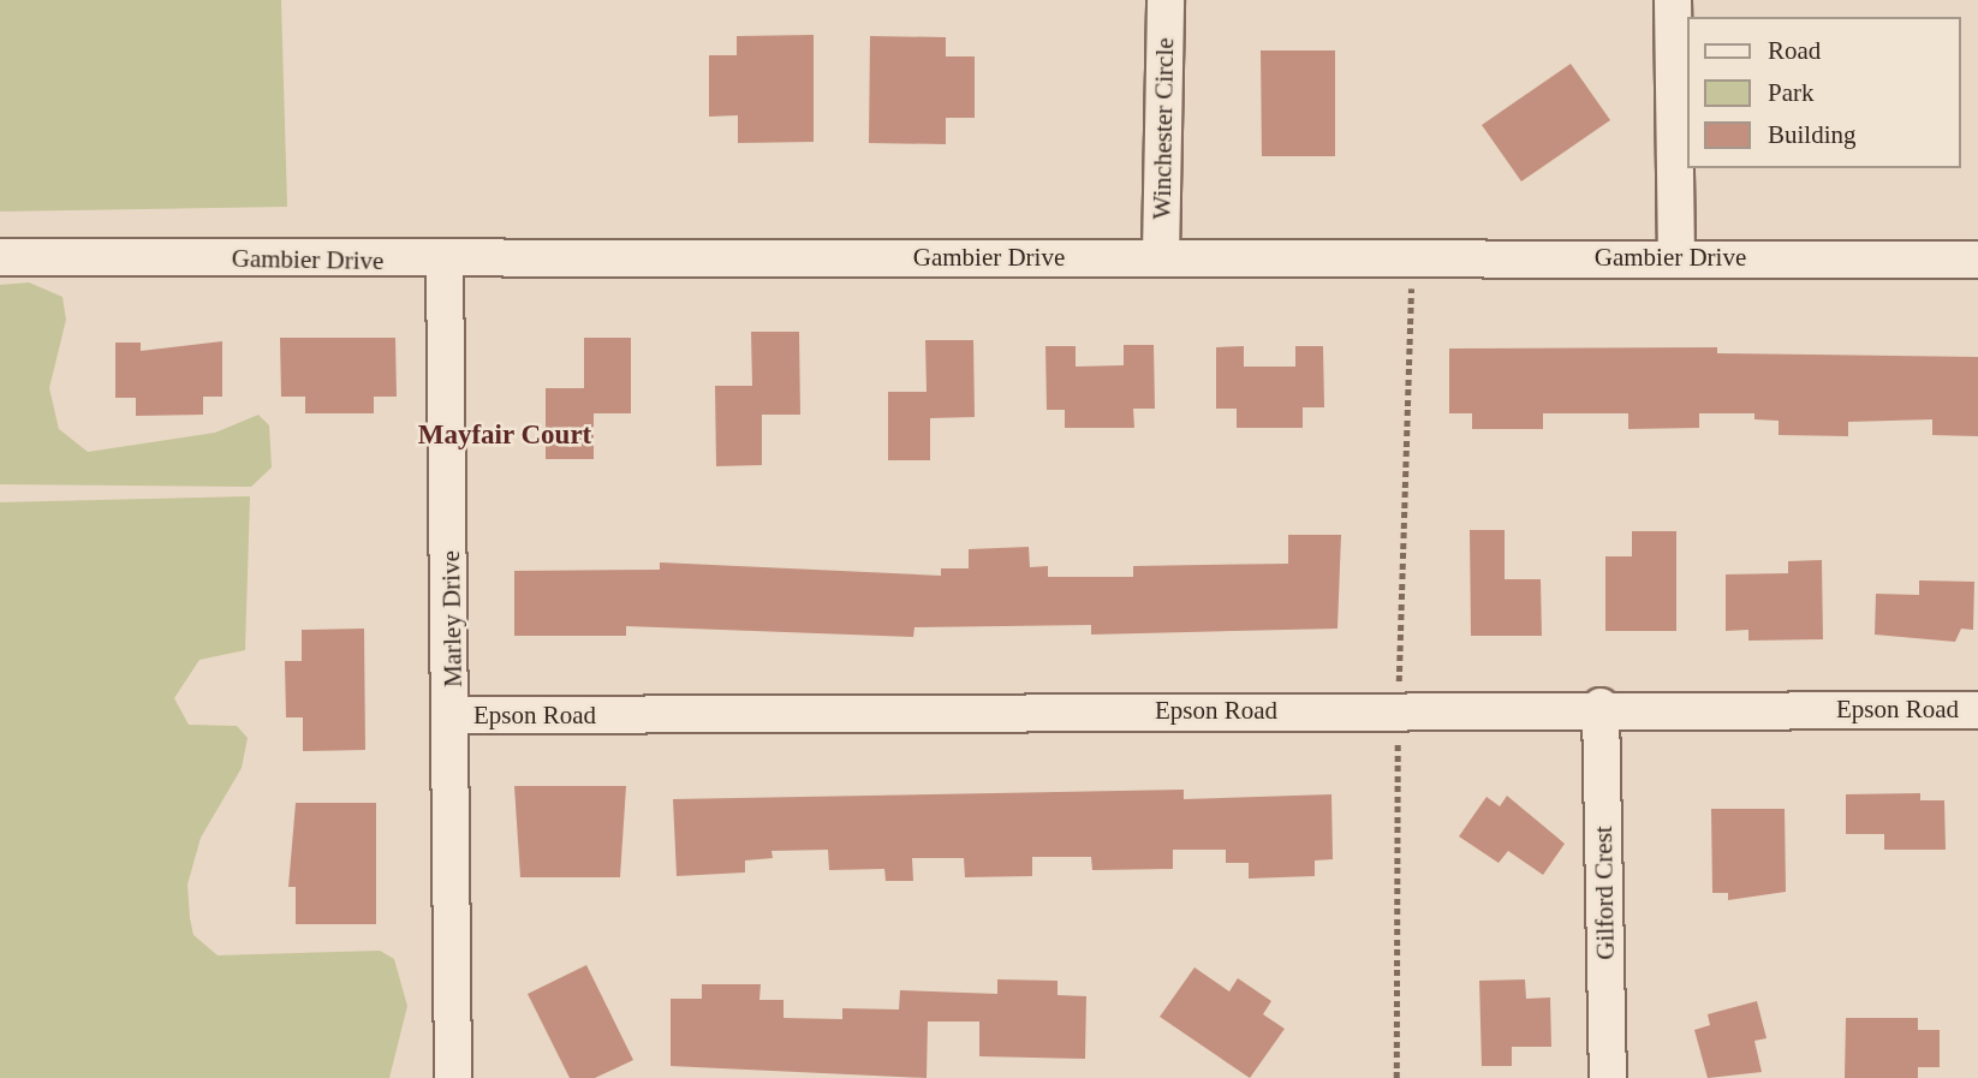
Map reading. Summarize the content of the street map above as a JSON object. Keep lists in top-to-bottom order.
{
  "streets": {
    "street": [
      "Winchester Circle",
      "Gambier Drive",
      "Marley Drive",
      "Epson Road",
      "Gilford Crest"
    ]
  },
  "crossings": [
    ["Winchester Circle", "Gambier Drive"],
    ["Gambier Drive", "Marley Drive"],
    ["Marley Drive", "Epson Road"],
    ["Epson Road", "Gilford Crest"]
  ],
  "districts": ["Mayfair Court"],
  "legend": ["Road", "Park", "Building"]
}
